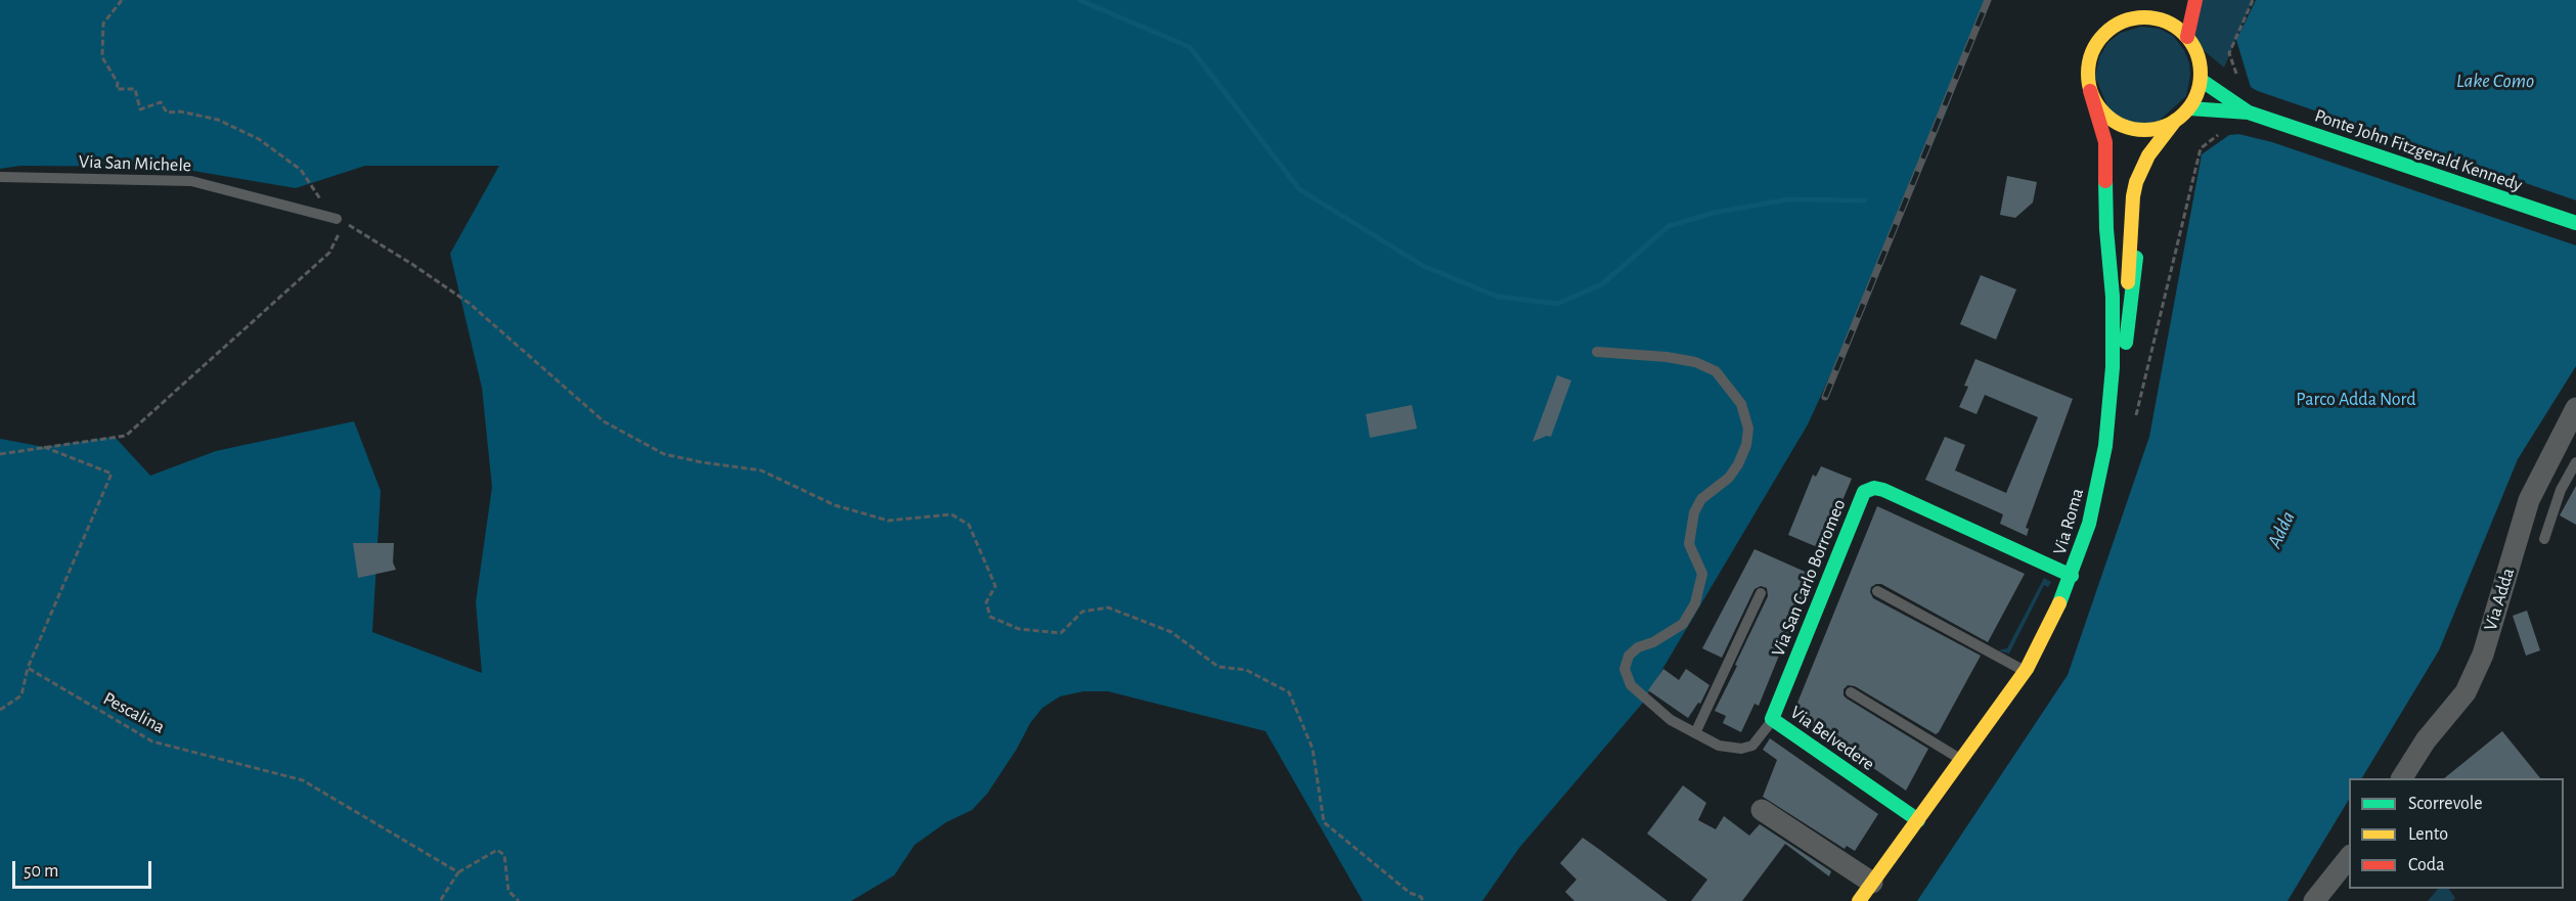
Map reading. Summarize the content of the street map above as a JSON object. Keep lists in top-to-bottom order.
{
  "streets": {
    "main road": [
      "Ponte John Fitzgerald Kennedy",
      "Via Roma",
      "Via San Carlo Borromeo",
      "Via Belvedere"
    ],
    "street": ["Via Adda"],
    "lane": ["Via San Michele"],
    "path": ["Pescalina"]
  },
  "crossings": [
    ["Ponte John Fitzgerald Kennedy", "Via Roma"],
    ["Via Roma", "Via San Carlo Borromeo"],
    ["Via Roma", "Via Belvedere"],
    ["Via San Carlo Borromeo", "Via Belvedere"]
  ],
  "water": ["Lake Como", "Adda"],
  "parks": ["Parco Adda Nord"],
  "legend": ["Scorrevole", "Lento", "Coda"],
  "scale_bar": "50 m"
}
